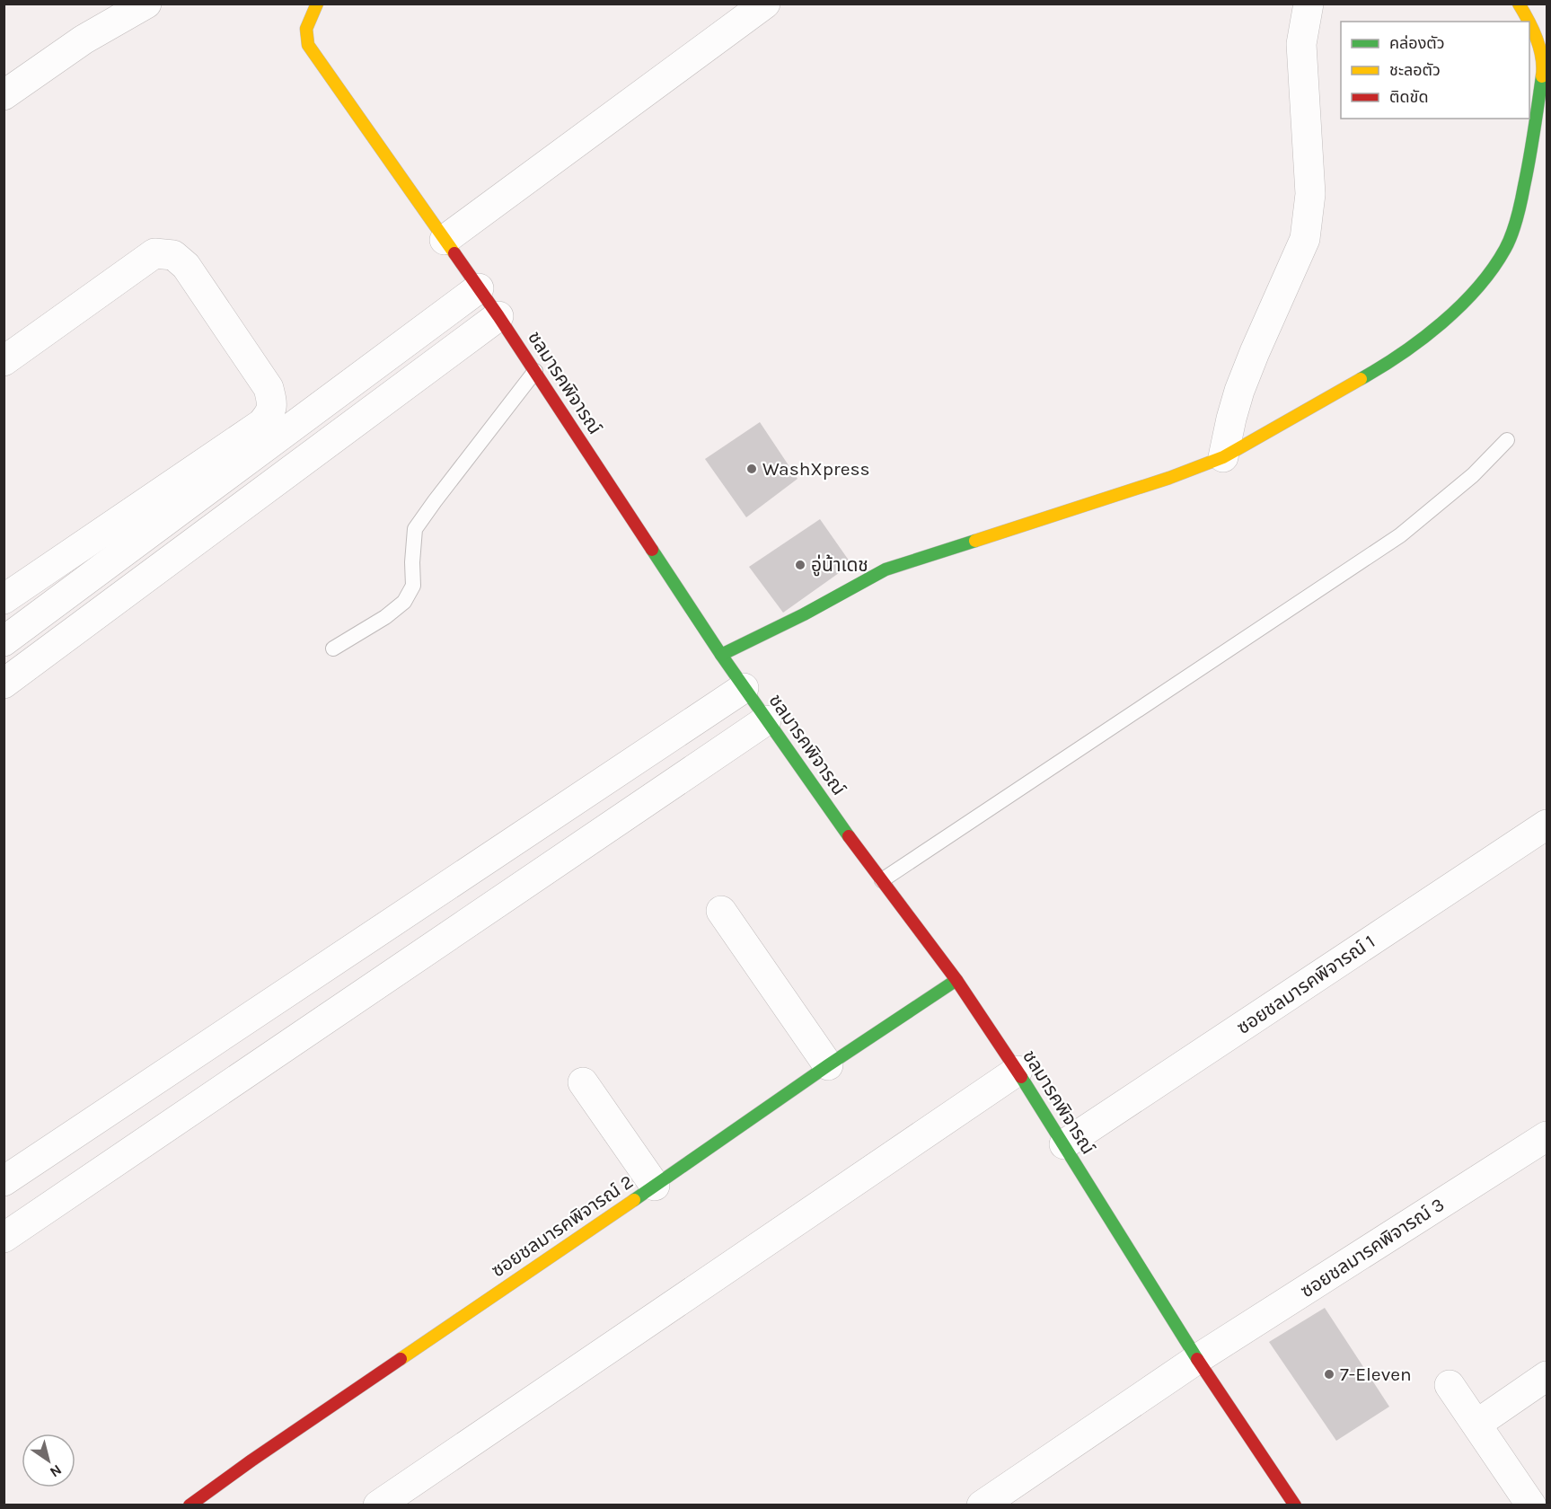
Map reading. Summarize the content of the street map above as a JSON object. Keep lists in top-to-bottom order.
{
  "streets": {
    "street": [
      "ชลมารคพิจารณ์",
      "ซอยชลมารคพิจารณ์ 1",
      "ซอยชลมารคพิจารณ์ 2",
      "ซอยชลมารคพิจารณ์ 3"
    ]
  },
  "crossings": [
    ["ชลมารคพิจารณ์", "ซอยชลมารคพิจารณ์ 1"],
    ["ชลมารคพิจารณ์", "ซอยชลมารคพิจารณ์ 2"],
    ["ชลมารคพิจารณ์", "ซอยชลมารคพิจารณ์ 3"]
  ],
  "places": ["WashXpress", "อู่น้าเดช", "7-Eleven"],
  "legend": ["คล่องตัว", "ชะลอตัว", "ติดขัด"],
  "north": "bottom right"
}
